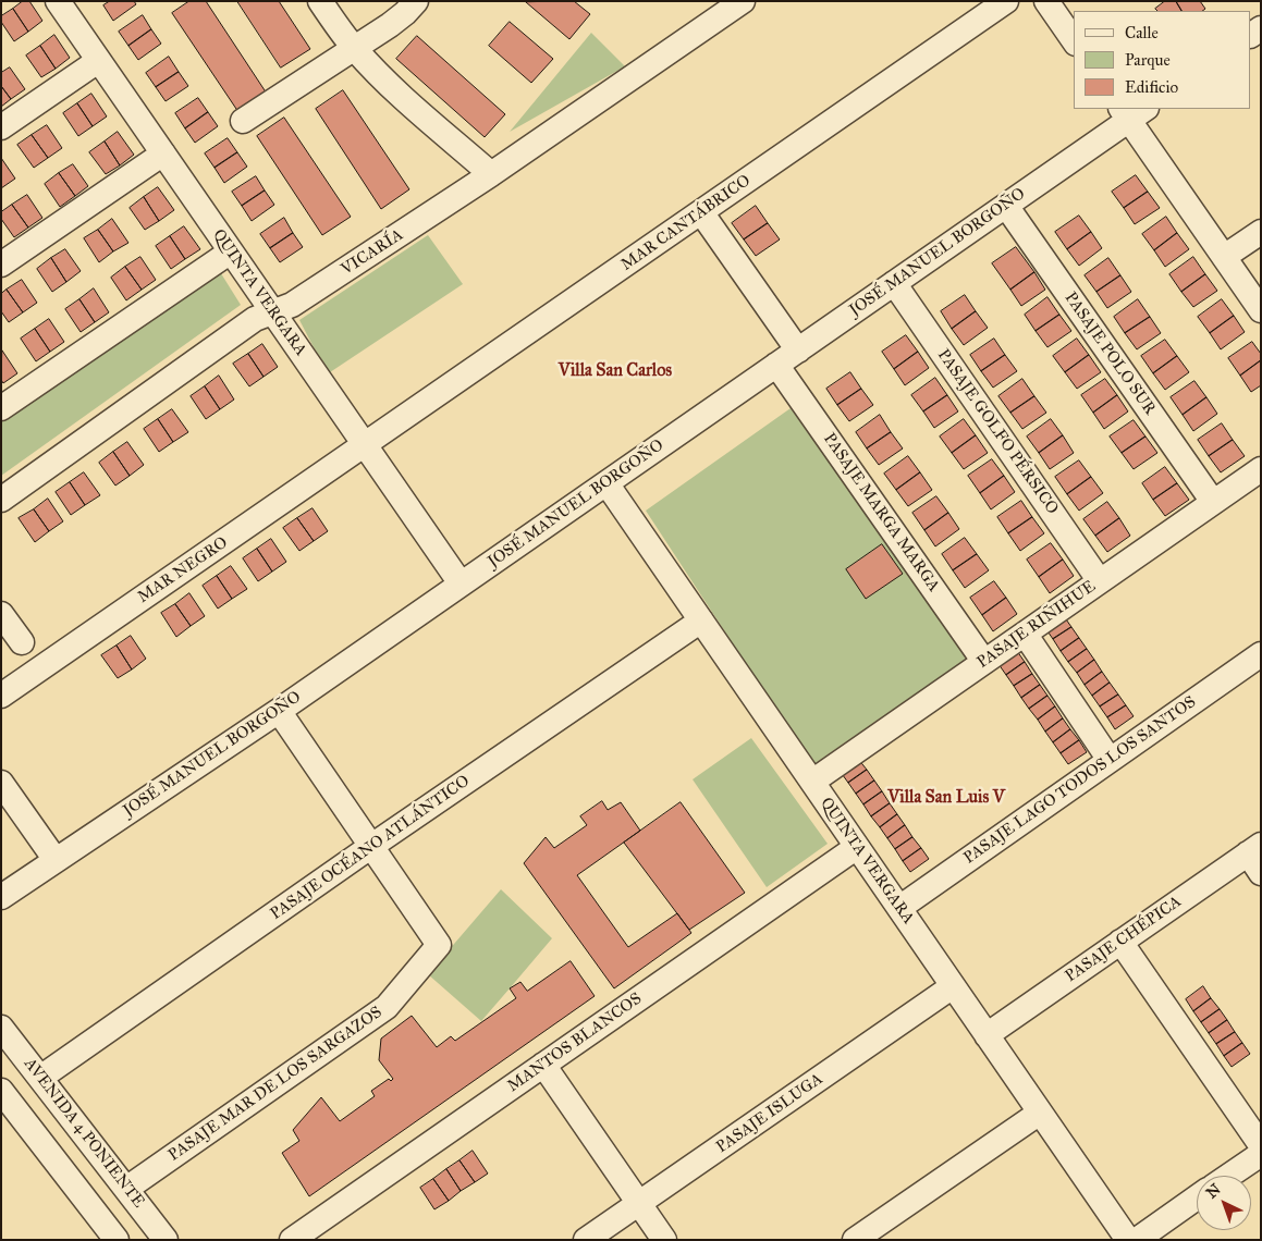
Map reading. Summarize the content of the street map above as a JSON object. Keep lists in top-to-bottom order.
{
  "streets": {
    "street": [
      "MAR CANTÁBRICO",
      "VICARÍA",
      "JOSÉ MANUEL BORGOÑO",
      "QUINTA VERGARA",
      "PASAJE POLO SUR",
      "PASAJE GOLFO PÉRSICO",
      "PASAJE MARGA MARGA",
      "MAR NEGRO",
      "PASAJE RIÑIHUE",
      "PASAJE LAGO TODOS LOS SANTOS",
      "PASAJE OCÉANO ATLÁNTICO",
      "PASAJE CHÉPICA",
      "MANTOS BLANCOS",
      "PASAJE MAR DE LOS SARGAZOS",
      "PASAJE ISLUGA",
      "AVENIDA 4 PONIENTE"
    ]
  },
  "crossings": [
    ["MAR CANTÁBRICO", "QUINTA VERGARA"],
    ["MAR CANTÁBRICO", "MAR NEGRO"],
    ["VICARÍA", "QUINTA VERGARA"],
    ["JOSÉ MANUEL BORGOÑO", "QUINTA VERGARA"],
    ["JOSÉ MANUEL BORGOÑO", "PASAJE POLO SUR"],
    ["JOSÉ MANUEL BORGOÑO", "PASAJE GOLFO PÉRSICO"],
    ["JOSÉ MANUEL BORGOÑO", "PASAJE MARGA MARGA"],
    ["QUINTA VERGARA", "MAR NEGRO"],
    ["QUINTA VERGARA", "PASAJE RIÑIHUE"],
    ["QUINTA VERGARA", "PASAJE LAGO TODOS LOS SANTOS"],
    ["QUINTA VERGARA", "PASAJE OCÉANO ATLÁNTICO"],
    ["QUINTA VERGARA", "PASAJE CHÉPICA"],
    ["QUINTA VERGARA", "MANTOS BLANCOS"],
    ["QUINTA VERGARA", "PASAJE ISLUGA"],
    ["PASAJE POLO SUR", "PASAJE RIÑIHUE"],
    ["PASAJE GOLFO PÉRSICO", "PASAJE RIÑIHUE"],
    ["PASAJE MARGA MARGA", "PASAJE RIÑIHUE"],
    ["PASAJE OCÉANO ATLÁNTICO", "PASAJE MAR DE LOS SARGAZOS"],
    ["PASAJE OCÉANO ATLÁNTICO", "AVENIDA 4 PONIENTE"],
    ["PASAJE MAR DE LOS SARGAZOS", "AVENIDA 4 PONIENTE"]
  ],
  "districts": ["Villa San Carlos", "Villa San Luis V"],
  "legend": ["Calle", "Parque", "Edificio"],
  "north": "top left"
}
